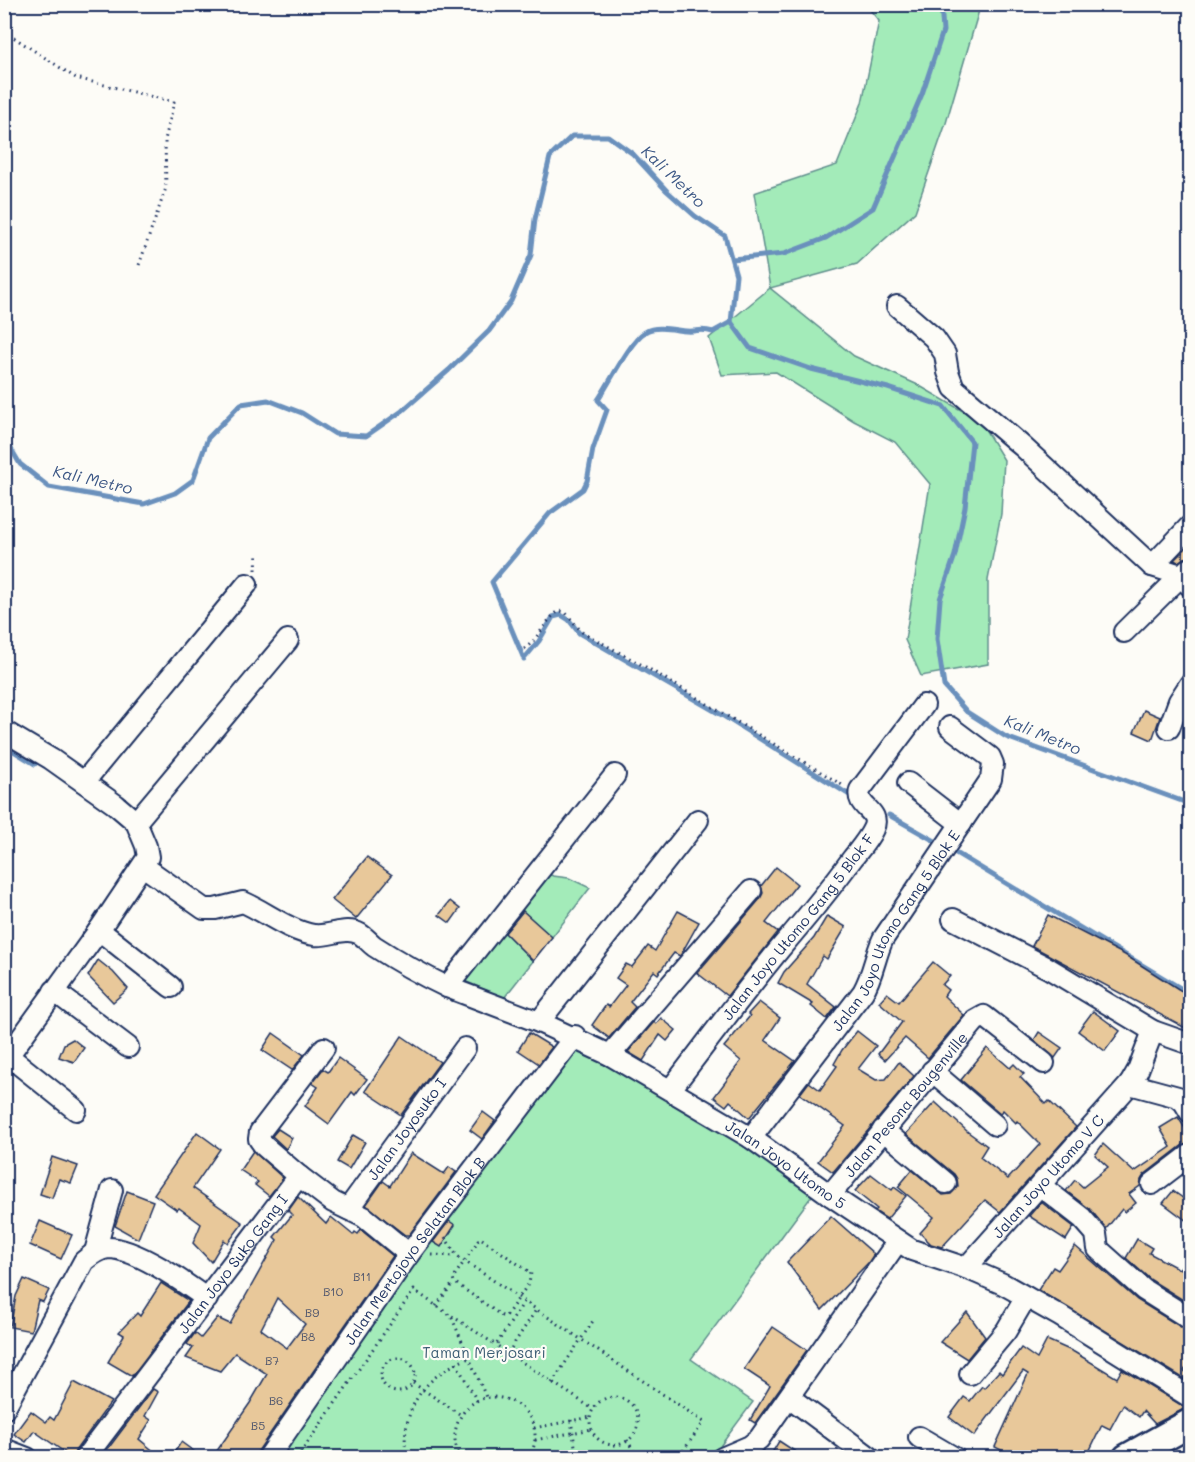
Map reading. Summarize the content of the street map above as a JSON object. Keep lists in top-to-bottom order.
{
  "streets": {
    "street": [
      "Jalan Joyo Utomo Gang 5 Blok F",
      "Jalan Joyo Utomo Gang 5 Blok E",
      "Jalan Pesona Bougenville",
      "Jalan Joyosuko I",
      "Jalan Joyo Utomo 5",
      "Jalan Joyo Utomo V C",
      "Jalan Mertojoyo Selatan Blok B",
      "Jalan Joyo Suko Gang I"
    ]
  },
  "crossings": [
    ["Jalan Joyo Utomo Gang 5 Blok F", "Jalan Joyo Utomo 5"],
    ["Jalan Joyo Utomo Gang 5 Blok E", "Jalan Joyo Utomo 5"],
    ["Jalan Pesona Bougenville", "Jalan Joyo Utomo 5"],
    ["Jalan Joyo Utomo 5", "Jalan Joyo Utomo V C"],
    ["Jalan Joyo Utomo 5", "Jalan Mertojoyo Selatan Blok B"]
  ],
  "water": ["Kali Metro"],
  "parks": ["Taman Merjosari"],
  "house_numbers": [
    "B11",
    "B10",
    "B9",
    "B8",
    "B7",
    "B6",
    "B5"
  ]
}
